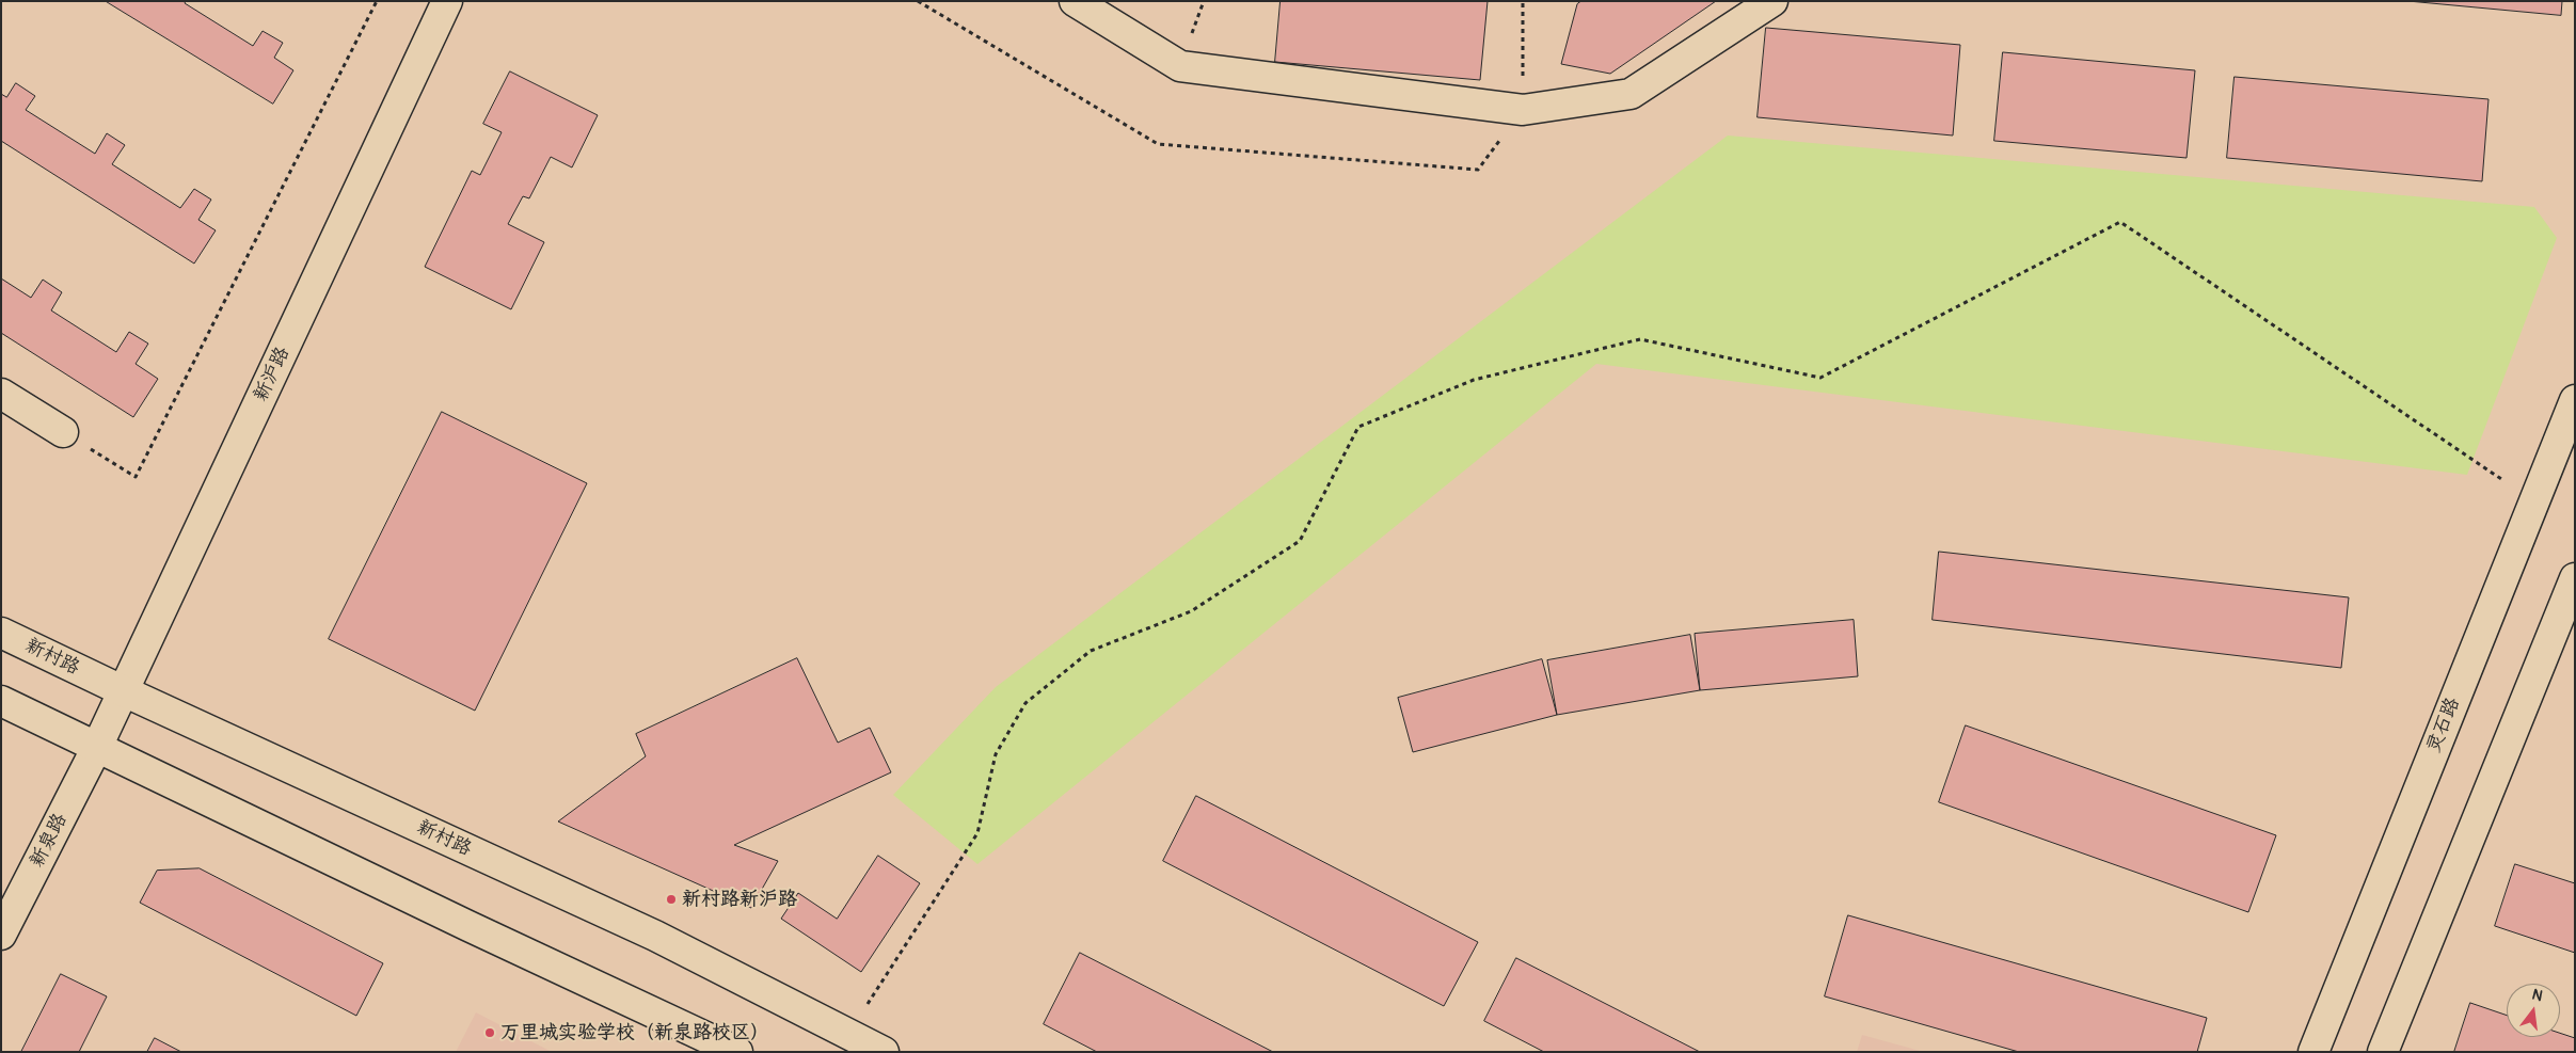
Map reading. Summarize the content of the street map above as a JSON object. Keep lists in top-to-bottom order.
{
  "streets": {
    "main road": [
      "新沪路",
      "新村路",
      "灵石路",
      "新泉路"
    ]
  },
  "crossings": [
    ["新沪路", "新村路"],
    ["新沪路", "新泉路"]
  ],
  "places": ["新村路新沪路", "万里城实验学校（新泉路校区）"],
  "north": "top"
}
